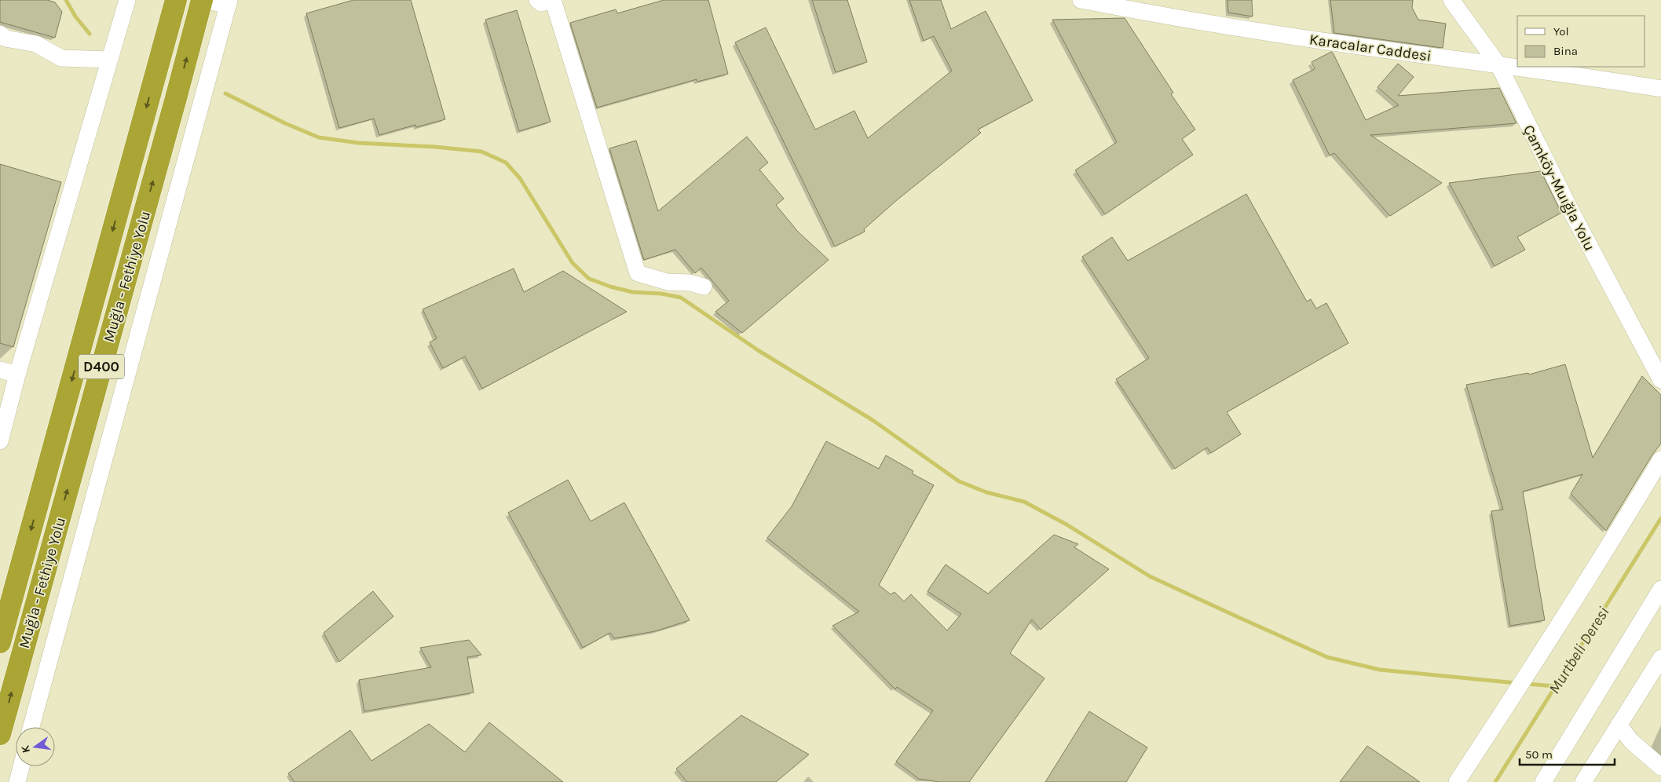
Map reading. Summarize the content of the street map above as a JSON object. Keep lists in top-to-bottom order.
{
  "streets": {
    "highway": ["Muğla - Fethiye Yolu", "D400"],
    "street": ["Karacalar Caddesi", "Çamköy-Muığla Yolu"]
  },
  "crossings": [
    ["Karacalar Caddesi", "Çamköy-Muığla Yolu"]
  ],
  "water": ["Murtbeli Deresi"],
  "legend": ["Yol", "Bina"],
  "scale_bar": "50 m",
  "north": "left"
}
